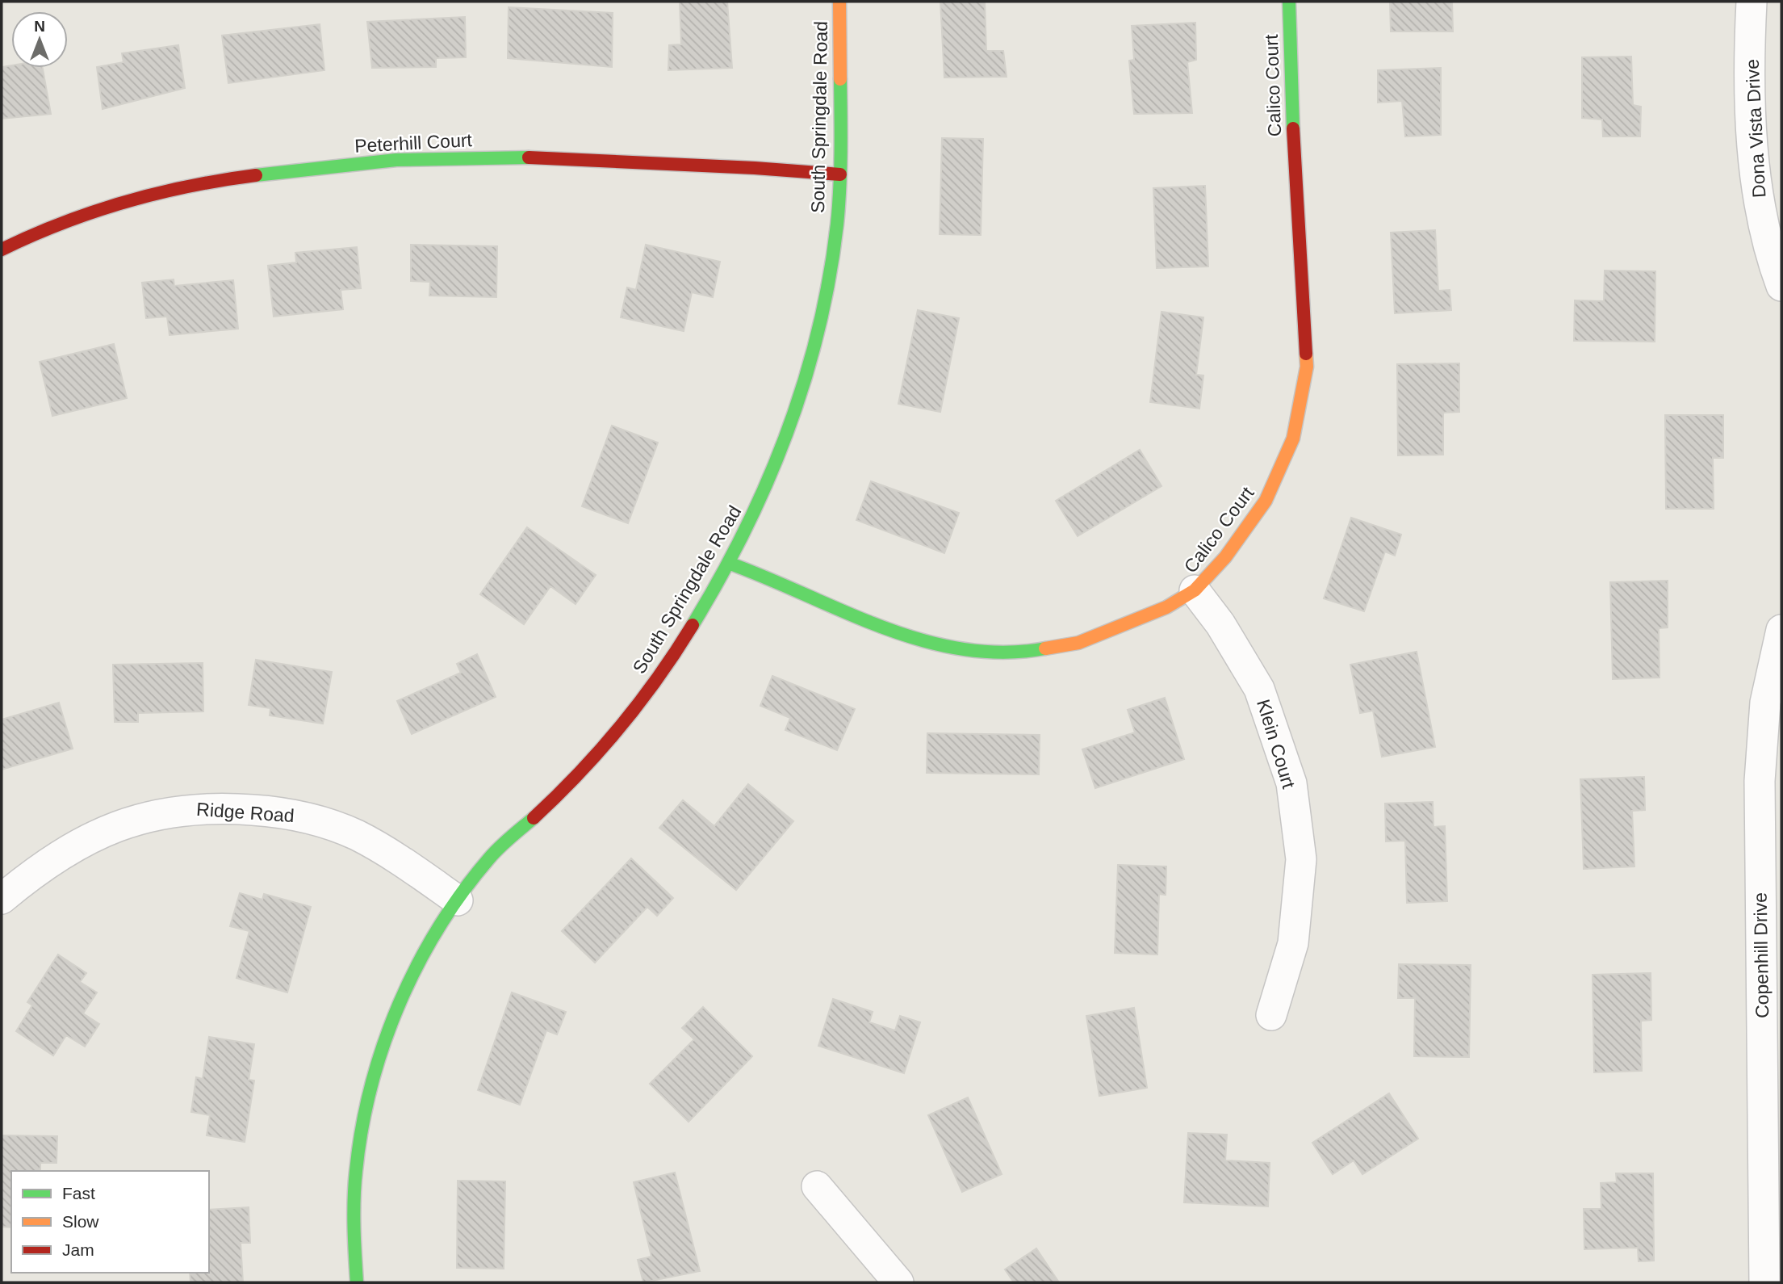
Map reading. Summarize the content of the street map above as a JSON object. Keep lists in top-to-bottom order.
{
  "streets": {
    "street": [
      "Calico Court",
      "South Springdale Road",
      "Dona Vista Drive",
      "Peterhill Court",
      "Klein Court",
      "Ridge Road",
      "Copenhill Drive"
    ]
  },
  "crossings": [
    ["Calico Court", "South Springdale Road"],
    ["Calico Court", "Klein Court"],
    ["South Springdale Road", "Peterhill Court"],
    ["South Springdale Road", "Ridge Road"]
  ],
  "legend": ["Fast", "Slow", "Jam"],
  "north": "top"
}
